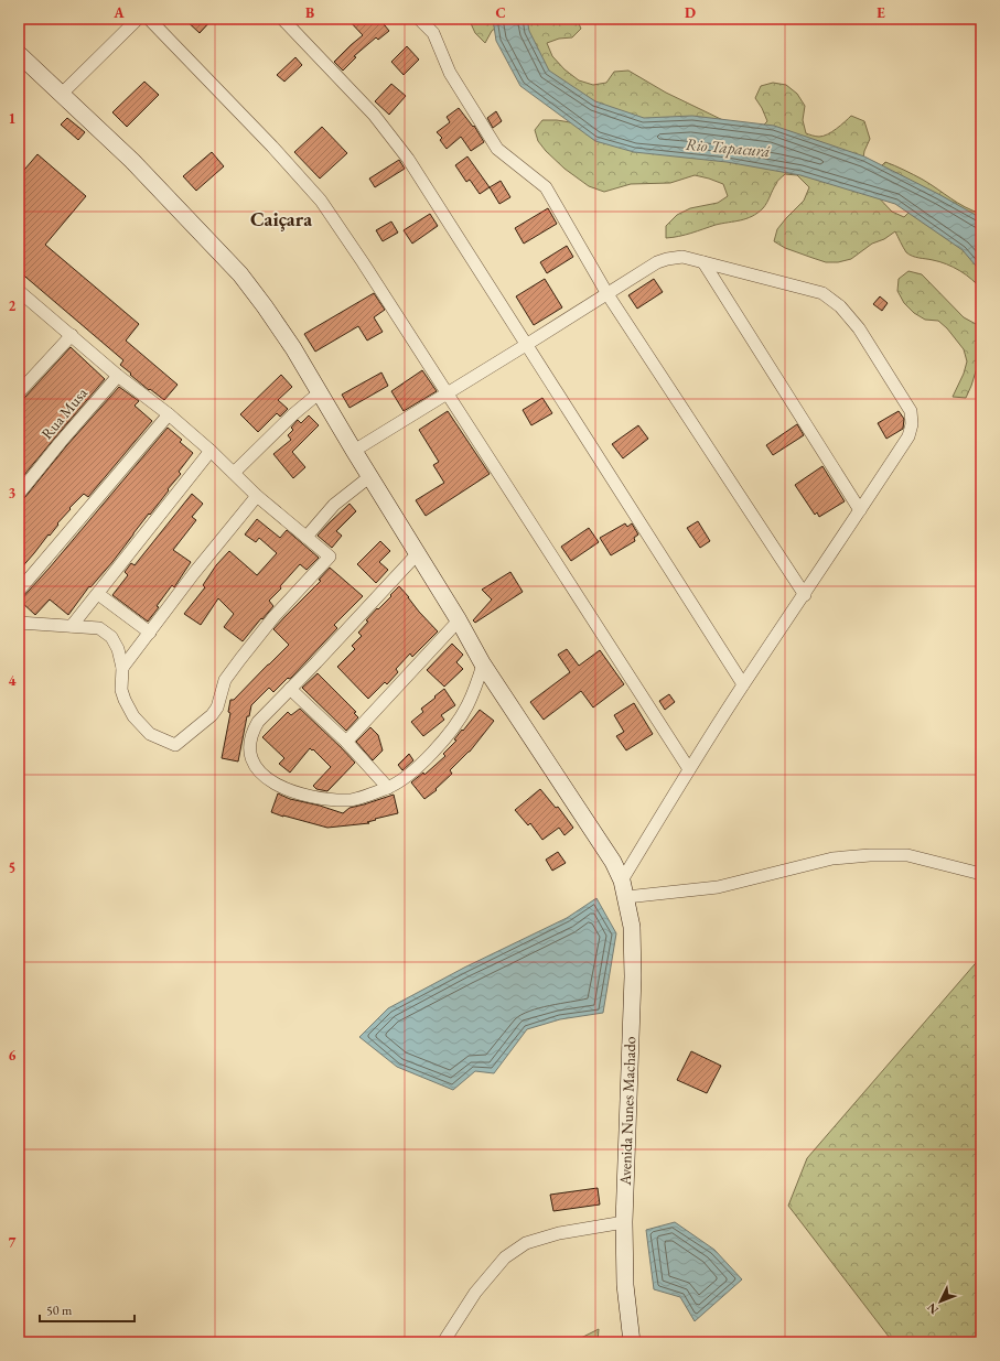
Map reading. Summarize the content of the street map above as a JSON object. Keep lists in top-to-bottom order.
{
  "streets": {
    "main road": ["Avenida Nunes Machado"],
    "street": ["Rua Musa"]
  },
  "districts": ["Caiçara"],
  "water": ["Rio Tapacurá"],
  "scale_bar": "50 m",
  "north": "bottom left",
  "grid": {
    "columns": [
      "A",
      "B",
      "C",
      "D",
      "E"
    ],
    "rows": [
      "1",
      "2",
      "3",
      "4",
      "5",
      "6",
      "7"
    ]
  }
}
